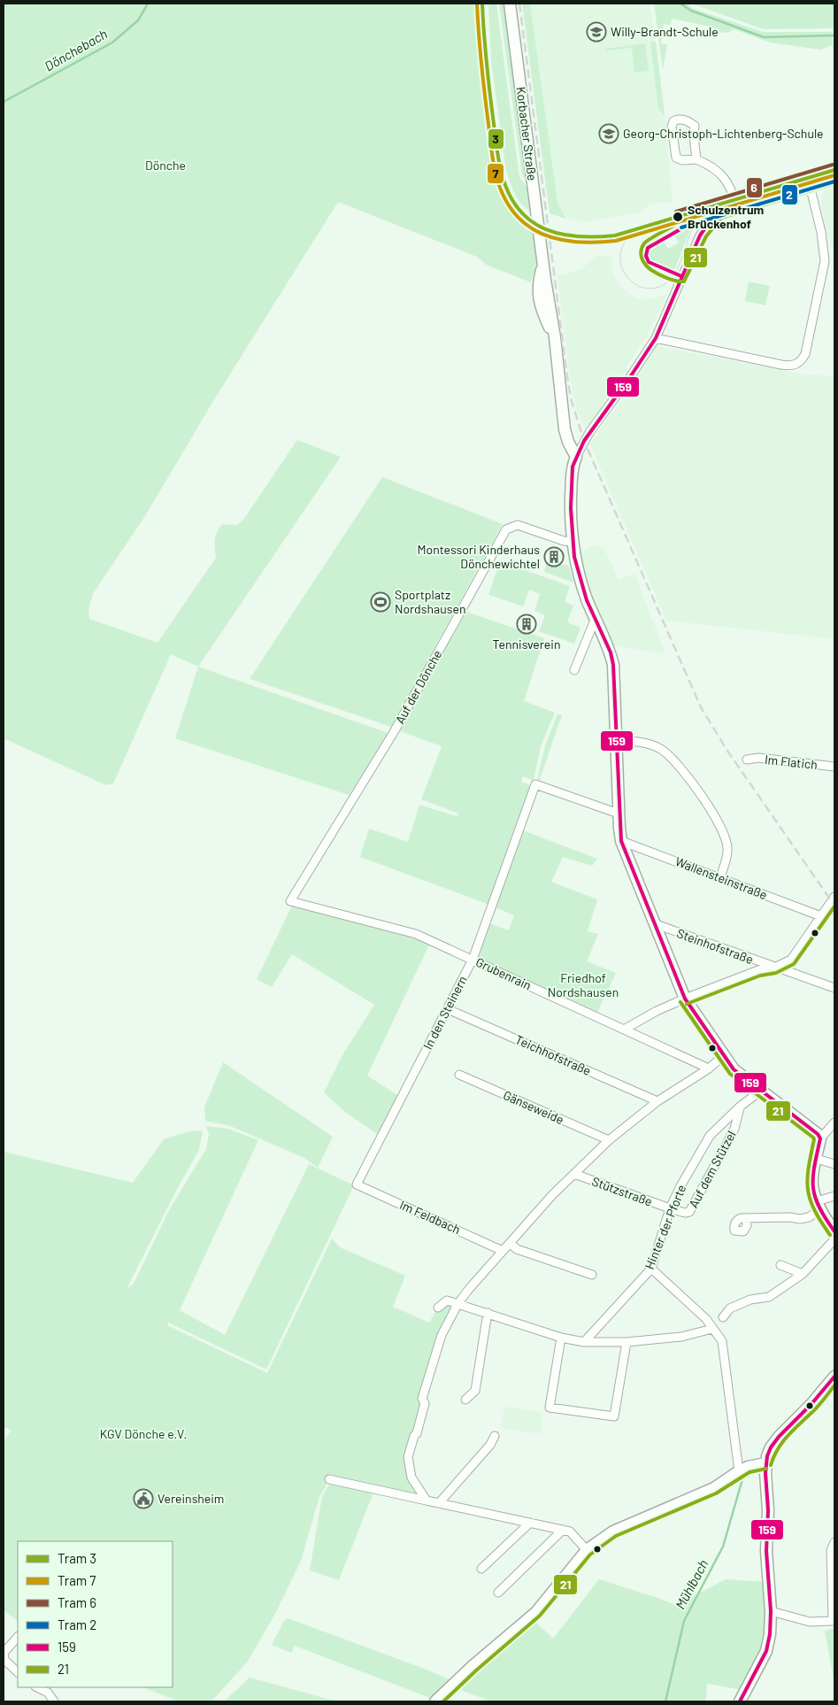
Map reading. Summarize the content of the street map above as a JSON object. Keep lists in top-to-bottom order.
{
  "streets": {
    "street": [
      "Korbacher Straße",
      "Auf der Dönche",
      "Im Flatich",
      "Wallensteinstraße",
      "Steinhofstraße",
      "Grubenrain",
      "In den Steinern",
      "Teichhofstraße",
      "Gänseweide",
      "Auf dem Stützel",
      "Stützstraße",
      "Im Feldbach",
      "Hinter der Pforte"
    ]
  },
  "crossings": [
    ["Auf der Dönche", "Grubenrain"],
    ["Grubenrain", "In den Steinern"],
    ["In den Steinern", "Teichhofstraße"],
    ["In den Steinern", "Im Feldbach"],
    ["Auf dem Stützel", "Stützstraße"],
    ["Auf dem Stützel", "Hinter der Pforte"],
    ["Stützstraße", "Hinter der Pforte"]
  ],
  "water": ["Dönchebach", "Mühlbach"],
  "parks": ["Dönche", "Friedhof Nordshausen", "KGV Dönche e.V."],
  "places": {
    "school or university": ["Willy-Brandt-Schule", "Georg-Christoph-Lichtenberg-Schule"],
    "other": ["Schulzentrum Brückenhof"],
    "building": ["Montessori Kinderhaus Dönchewichtel", "Tennisverein"],
    "sports": ["Sportplatz Nordshausen"],
    "public building": ["Vereinsheim"]
  },
  "lines": [
    "tram line 3",
    "tram line 7",
    "tram line 6",
    "tram line 2",
    "transit line 21",
    "transit line 159"
  ],
  "legend": [
    "Tram 3",
    "Tram 7",
    "Tram 6",
    "Tram 2",
    "159",
    "21"
  ]
}
